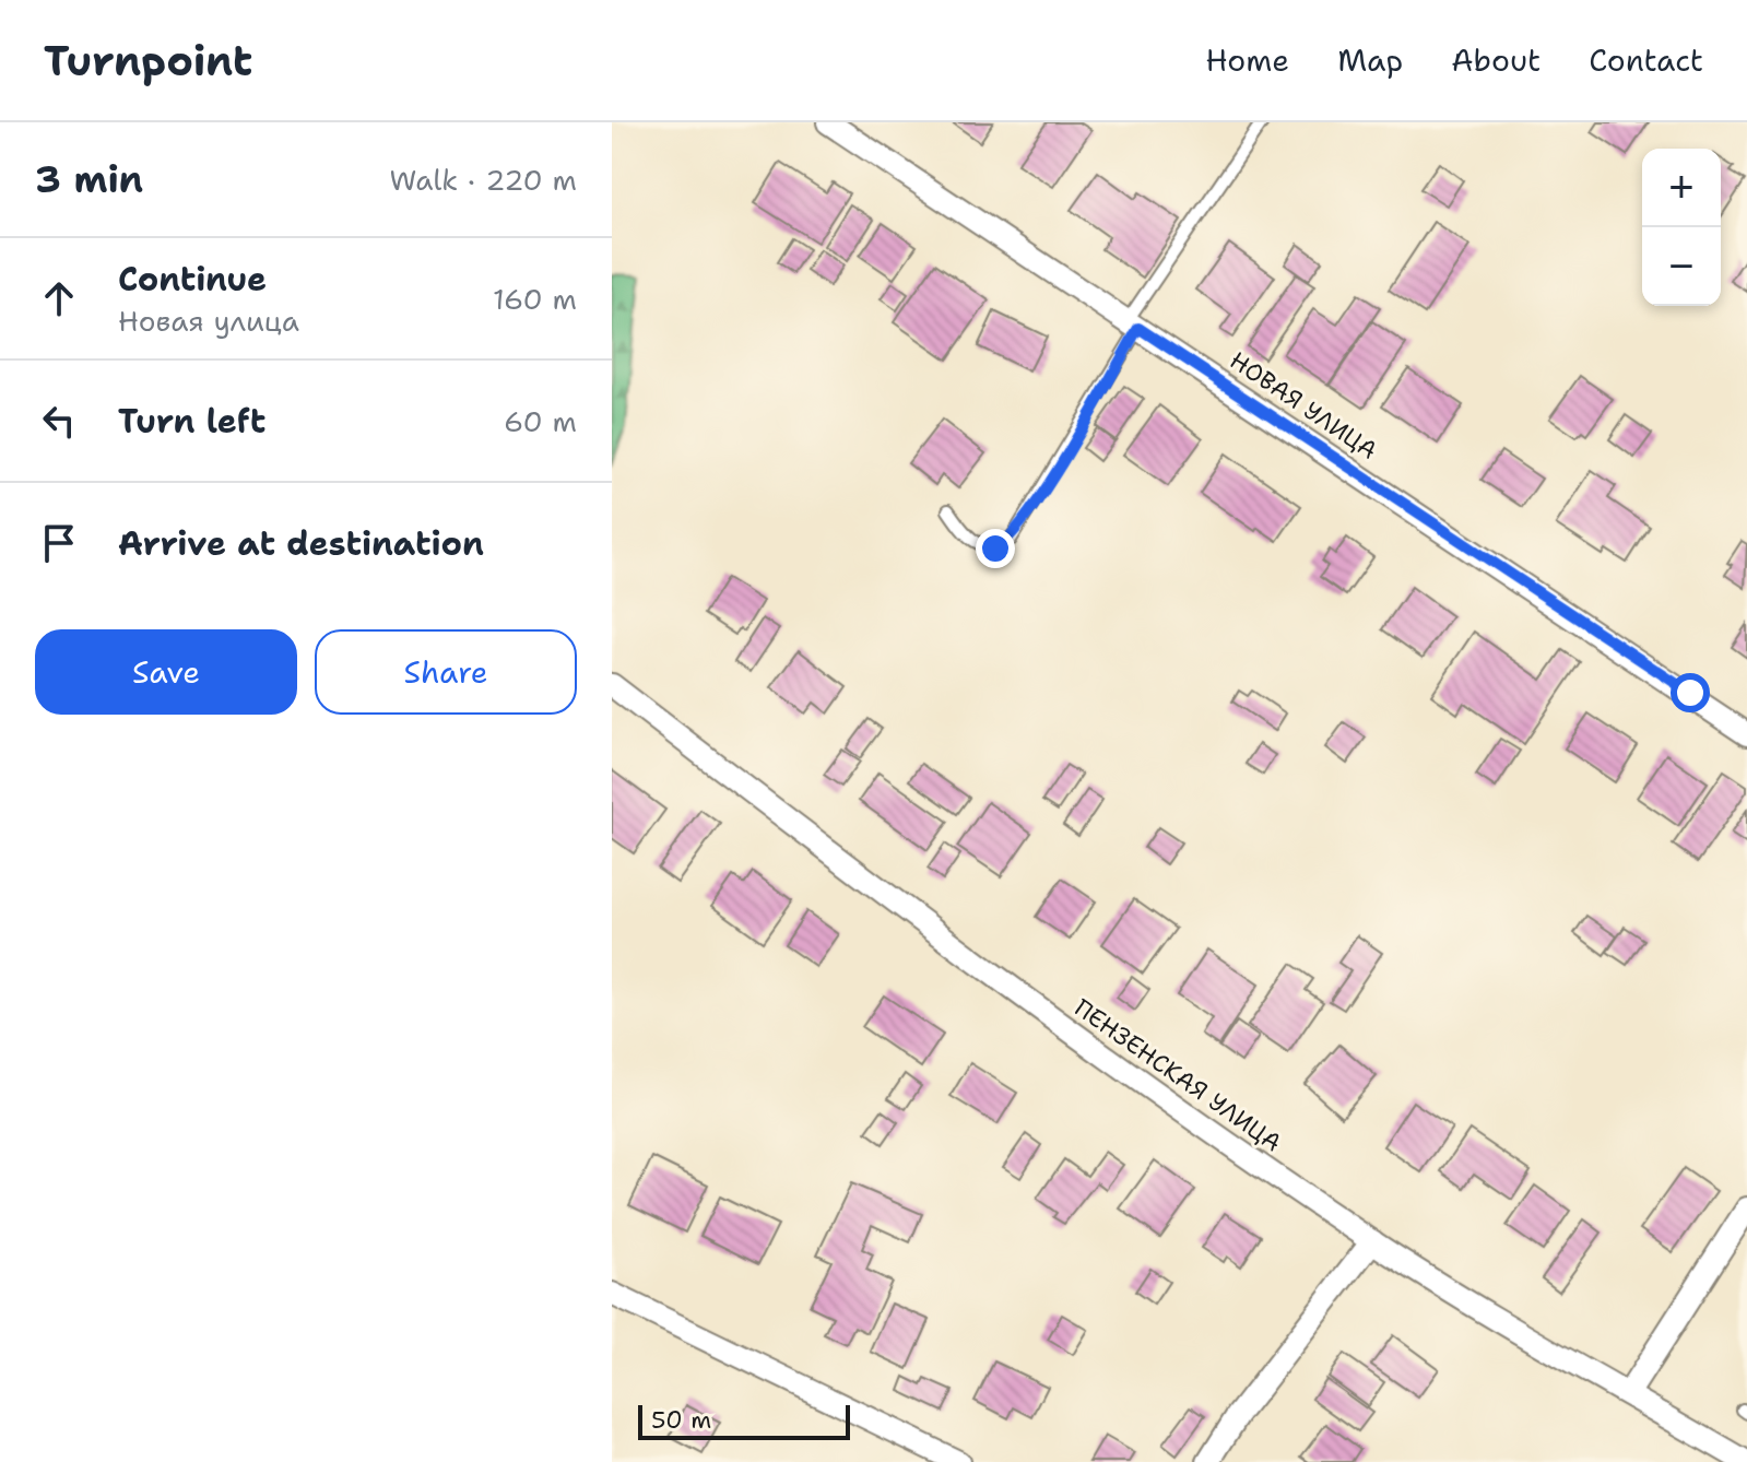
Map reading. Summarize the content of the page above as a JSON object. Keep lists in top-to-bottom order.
{
  "streets": {
    "street": ["НОВАЯ УЛИЦА", "ПЕНЗЕНСКАЯ УЛИЦА"]
  },
  "scale_bar": "50 m",
  "page": {
    "header": "Turnpoint",
    "nav": [
      "Home",
      "Map",
      "About",
      "Contact"
    ],
    "heading": ["3 min", "Walk · 220 m"],
    "map_buttons": ["+", "−"],
    "list": [
      ["Continue", "Новая улица", "160 m"],
      ["Turn left", "60 m"],
      "Arrive at destination"
    ],
    "buttons": ["Save", "Share"],
    "scale": "50 m"
  }
}
